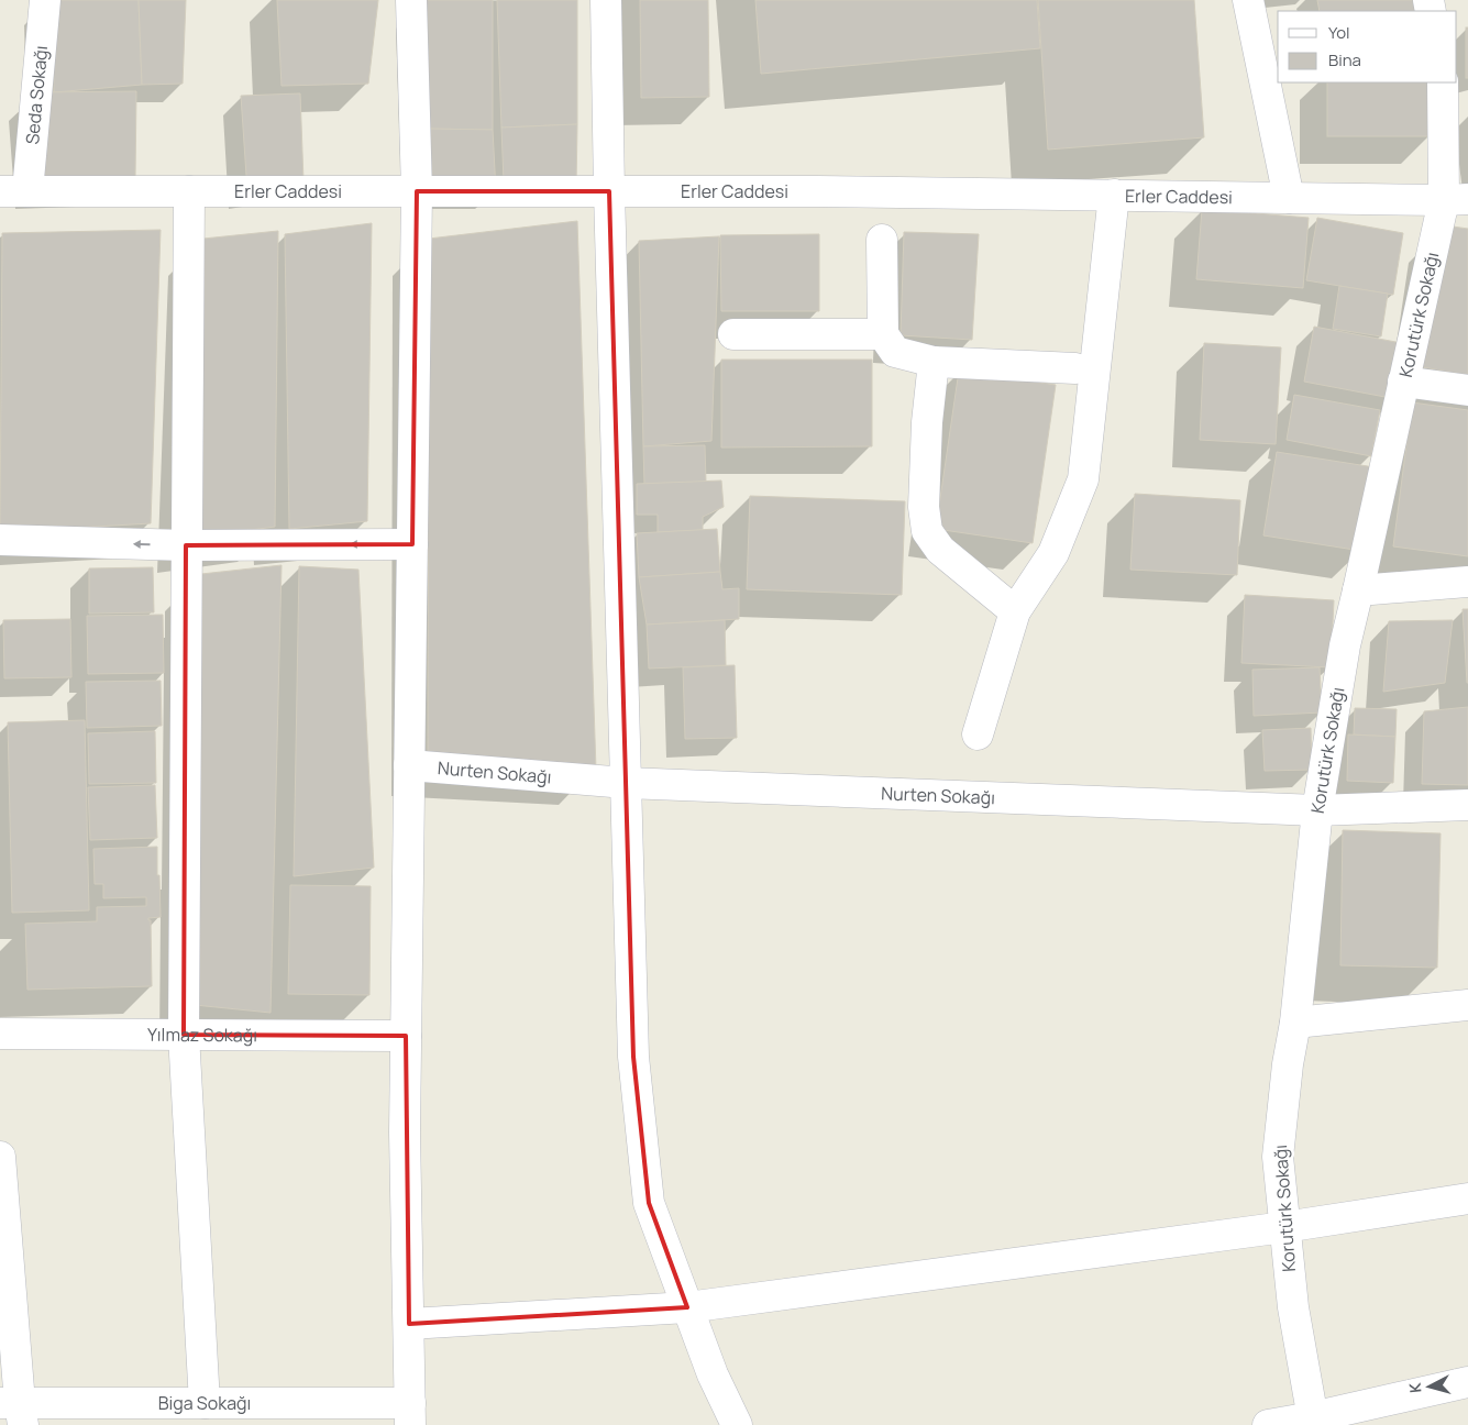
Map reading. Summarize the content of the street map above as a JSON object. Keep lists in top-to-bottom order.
{
  "streets": {
    "street": [
      "Seda Sokağı",
      "Erler Caddesi",
      "Korutürk Sokağı",
      "Nurten Sokağı",
      "Yılmaz Sokağı",
      "Biga Sokağı"
    ]
  },
  "crossings": [
    ["Seda Sokağı", "Erler Caddesi"],
    ["Erler Caddesi", "Korutürk Sokağı"],
    ["Korutürk Sokağı", "Nurten Sokağı"]
  ],
  "legend": ["Yol", "Bina"],
  "north": "left"
}
